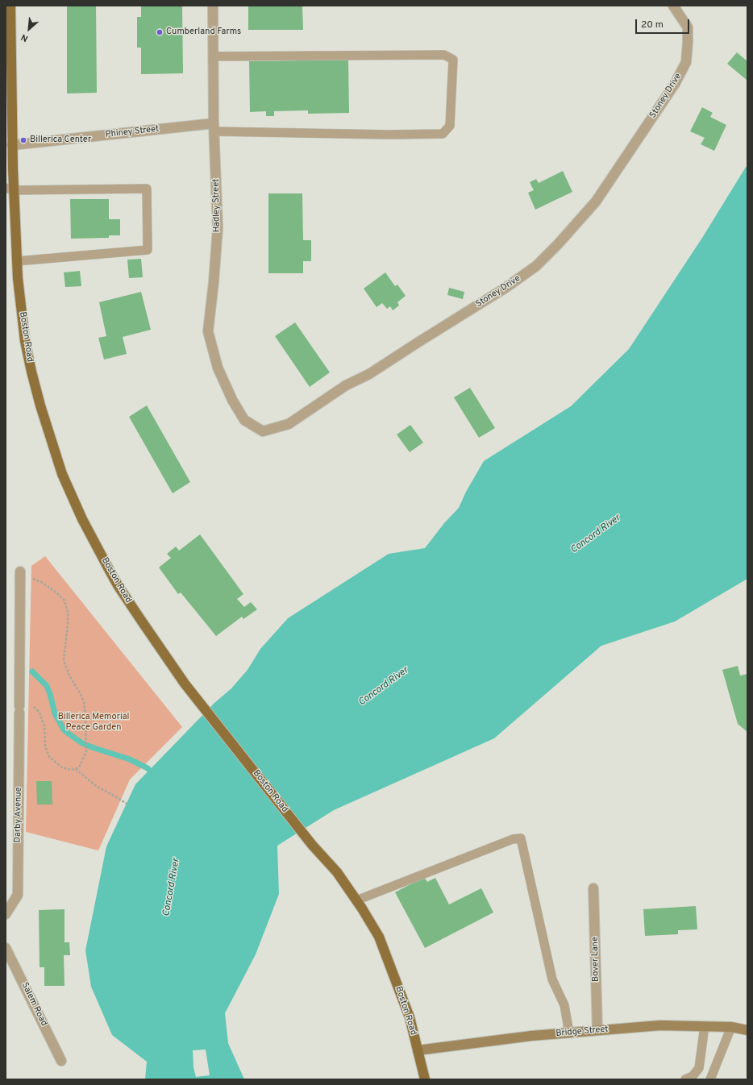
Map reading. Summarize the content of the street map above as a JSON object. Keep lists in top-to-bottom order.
{
  "streets": {
    "main road": ["Boston Road", "Bridge Street"],
    "street": [
      "Stoney Drive",
      "Phiney Street",
      "Hadley Street",
      "Darby Avenue",
      "Bover Lane",
      "Salem Road"
    ]
  },
  "crossings": [
    ["Stoney Drive", "Hadley Street"],
    ["Phiney Street", "Hadley Street"],
    ["Phiney Street", "Boston Road"],
    ["Boston Road", "Bridge Street"],
    ["Bover Lane", "Bridge Street"]
  ],
  "water": ["Concord River"],
  "parks": ["Billerica Memorial Peace Garden"],
  "places": ["Cumberland Farms", "Billerica Center"],
  "scale_bar": "20 m",
  "north": "bottom left"
}
